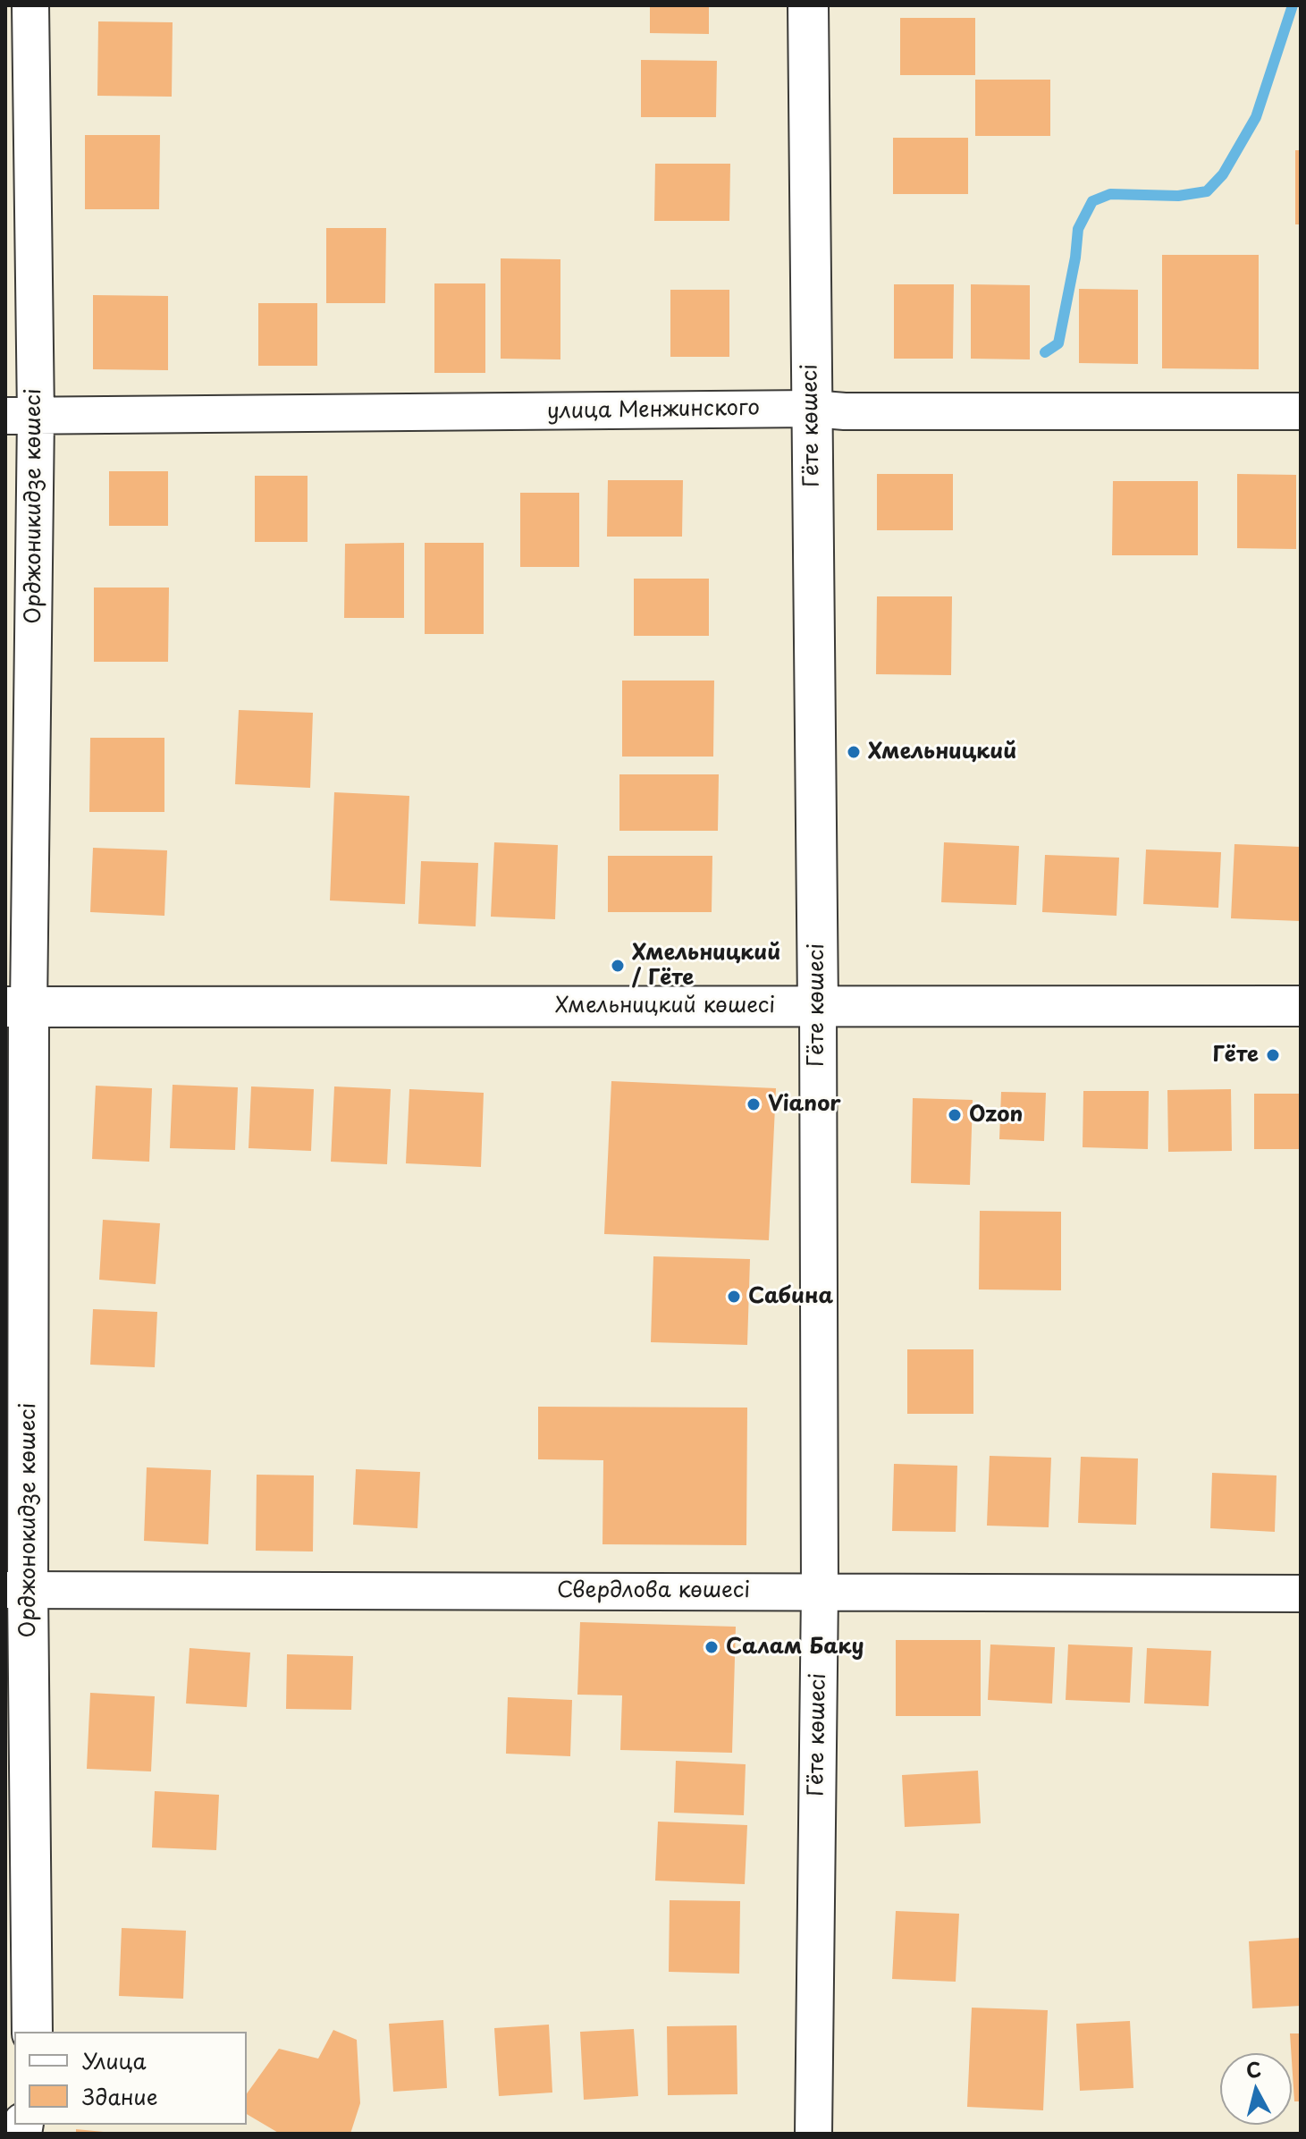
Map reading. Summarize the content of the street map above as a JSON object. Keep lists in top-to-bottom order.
{
  "streets": {
    "main road": ["Гёте көшесі", "Хмельницкий көшесі", "Орджонокидзе көшесі"],
    "street": ["улица Менжинского", "Орджоникидзе көшесі", "Свердлова көшесі"]
  },
  "crossings": [
    ["улица Менжинского", "Гёте көшесі"],
    ["улица Менжинского", "Орджоникидзе көшесі"],
    ["Гёте көшесі", "Хмельницкий көшесі"],
    ["Гёте көшесі", "Свердлова көшесі"],
    ["Орджоникидзе көшесі", "Хмельницкий көшесі"],
    ["Орджоникидзе көшесі", "Орджонокидзе көшесі"],
    ["Хмельницкий көшесі", "Орджонокидзе көшесі"],
    ["Орджонокидзе көшесі", "Свердлова көшесі"]
  ],
  "places": [
    "Хмельницкий",
    "Хмельницкий / Гёте",
    "Гёте",
    "Vianor",
    "Ozon",
    "Сабина",
    "Салам Баку"
  ],
  "legend": ["Улица", "Здание"],
  "north": "top"
}
